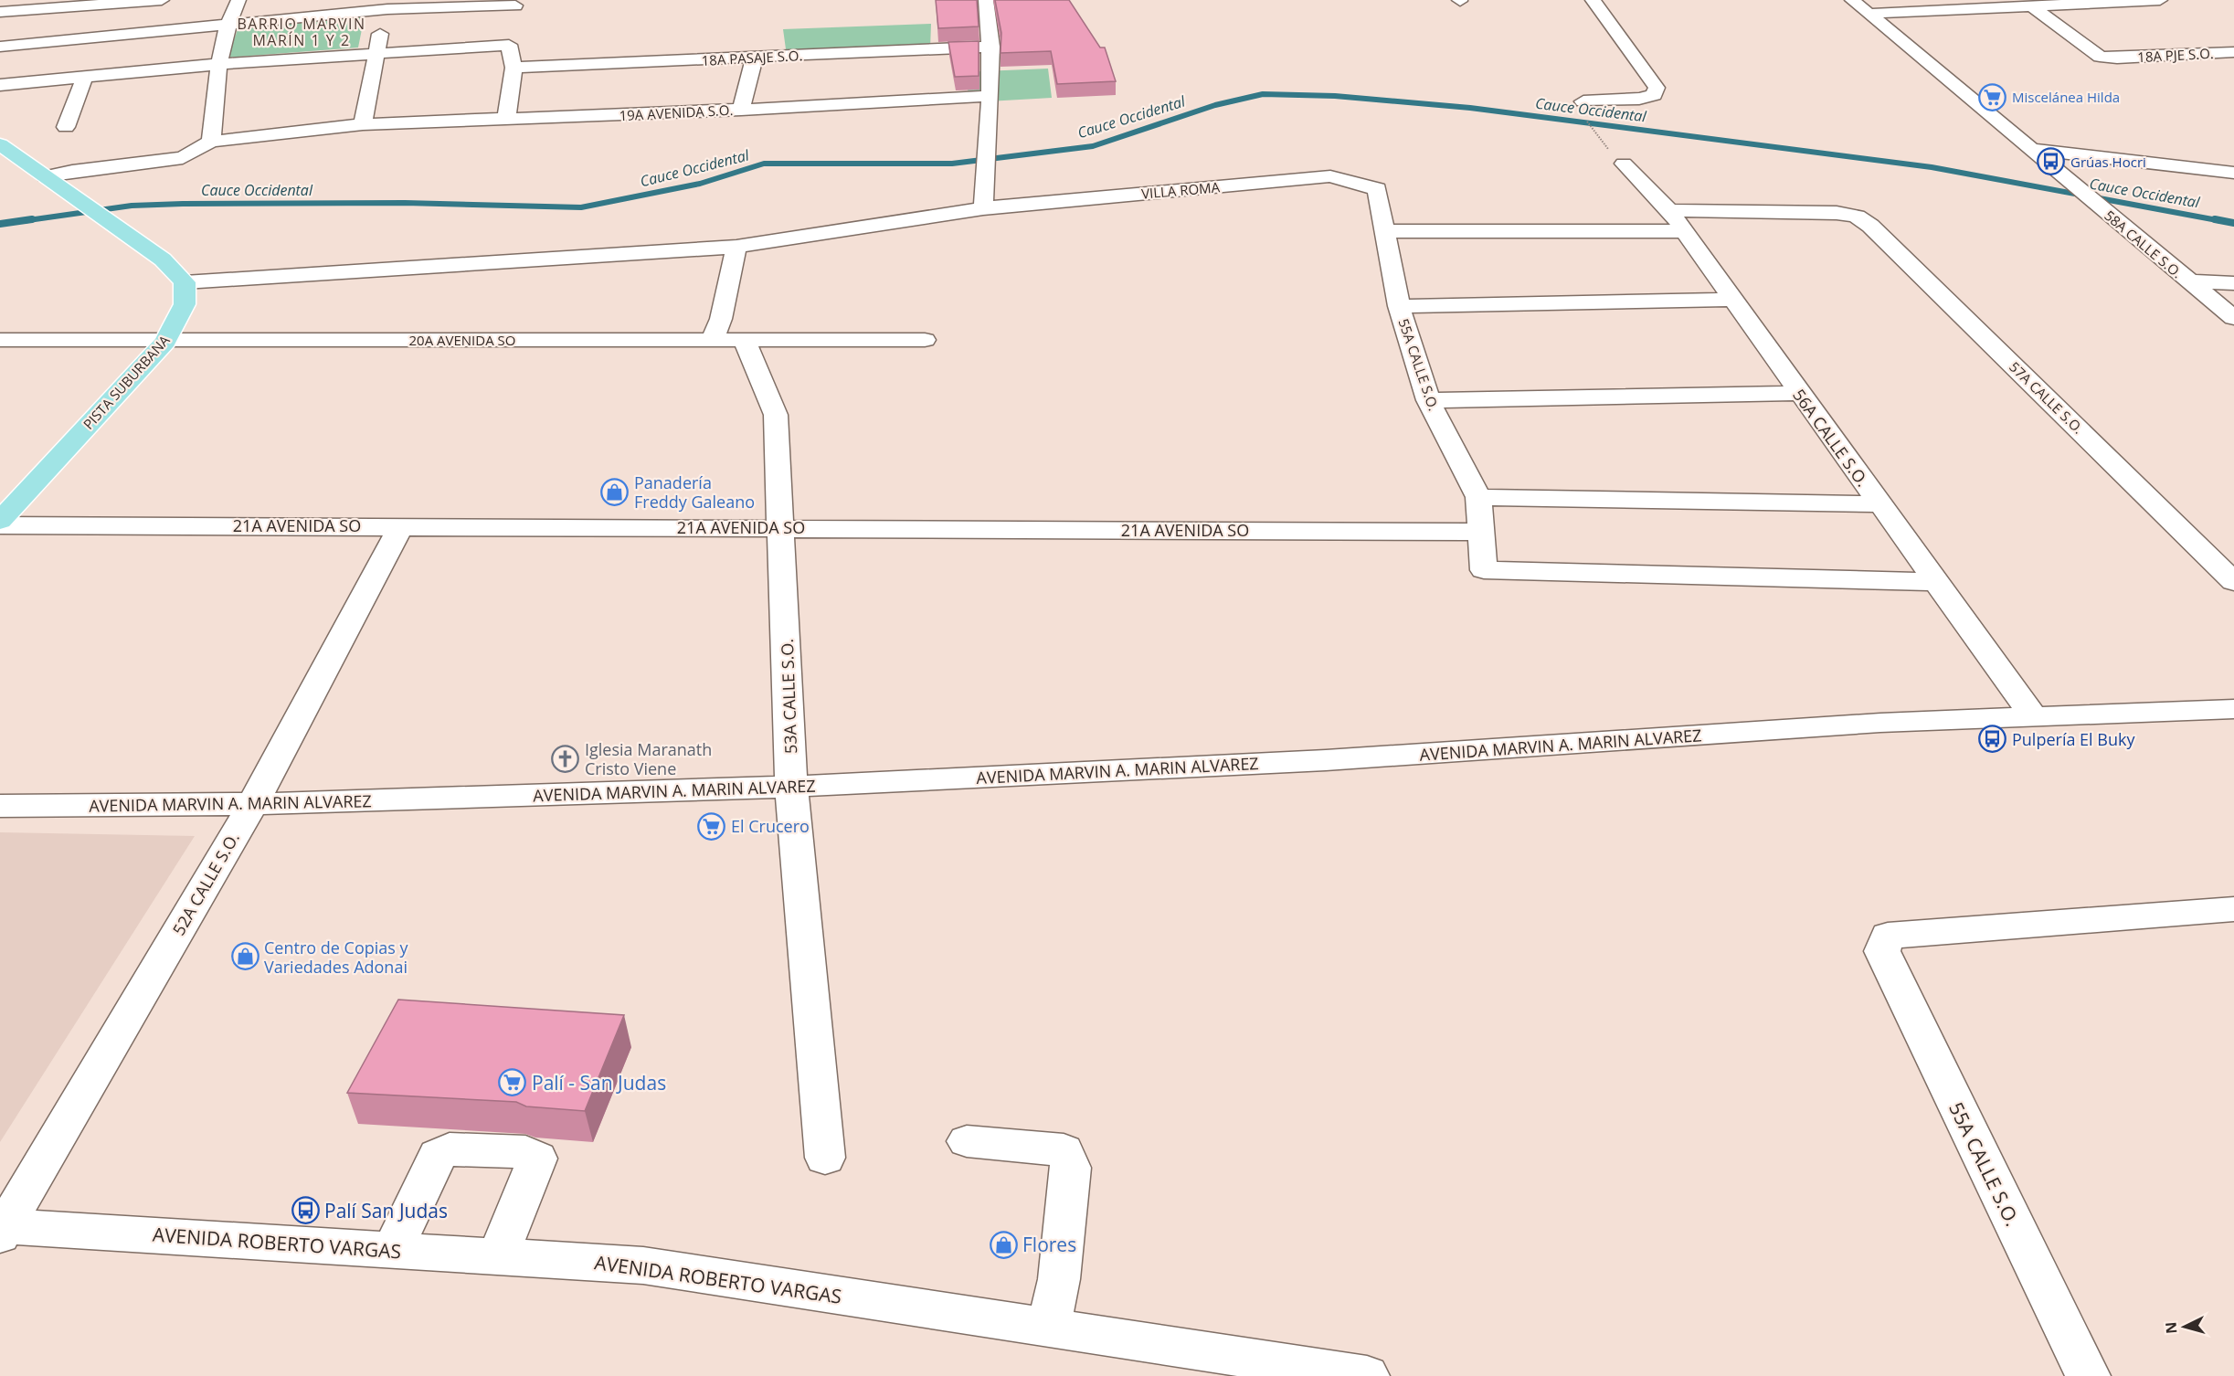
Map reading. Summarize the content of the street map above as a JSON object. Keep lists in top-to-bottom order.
{
  "streets": {
    "main road": ["PISTA SUBURBANA"],
    "street": [
      "18A PJE S.O.",
      "18A PASAJE S.O.",
      "19A AVENIDA S.O.",
      "VILLA ROMA",
      "58A CALLE S.O.",
      "20A AVENIDA SO",
      "55A CALLE S.O.",
      "57A CALLE S.O.",
      "56A CALLE S.O.",
      "21A AVENIDA SO",
      "53A CALLE S.O.",
      "AVENIDA MARVIN A. MARIN ALVAREZ",
      "52A CALLE S.O.",
      "AVENIDA ROBERTO VARGAS"
    ]
  },
  "crossings": [
    ["VILLA ROMA", "55A CALLE S.O."],
    ["VILLA ROMA", "PISTA SUBURBANA"],
    ["20A AVENIDA SO", "PISTA SUBURBANA"],
    ["20A AVENIDA SO", "53A CALLE S.O."],
    ["55A CALLE S.O.", "56A CALLE S.O."],
    ["55A CALLE S.O.", "21A AVENIDA SO"],
    ["57A CALLE S.O.", "56A CALLE S.O."],
    ["56A CALLE S.O.", "AVENIDA MARVIN A. MARIN ALVAREZ"],
    ["21A AVENIDA SO", "53A CALLE S.O."],
    ["21A AVENIDA SO", "52A CALLE S.O."],
    ["53A CALLE S.O.", "AVENIDA MARVIN A. MARIN ALVAREZ"],
    ["AVENIDA MARVIN A. MARIN ALVAREZ", "52A CALLE S.O."],
    ["52A CALLE S.O.", "AVENIDA ROBERTO VARGAS"]
  ],
  "districts": ["BARRIO MARVIN MARÍN 1 Y 2"],
  "water": ["Cauce Occidental"],
  "places": {
    "supermarket": ["Miscelánea Hilda", "El Crucero", "Palí - San Judas"],
    "bus stop": ["Grúas Hocri", "Pulpería El Buky", "Palí San Judas"],
    "shop": ["Panadería Freddy Galeano", "Centro de Copias y Variedades Adonai", "Flores"],
    "church": ["Iglesia Maranath Cristo Viene"]
  },
  "north": "left"
}
